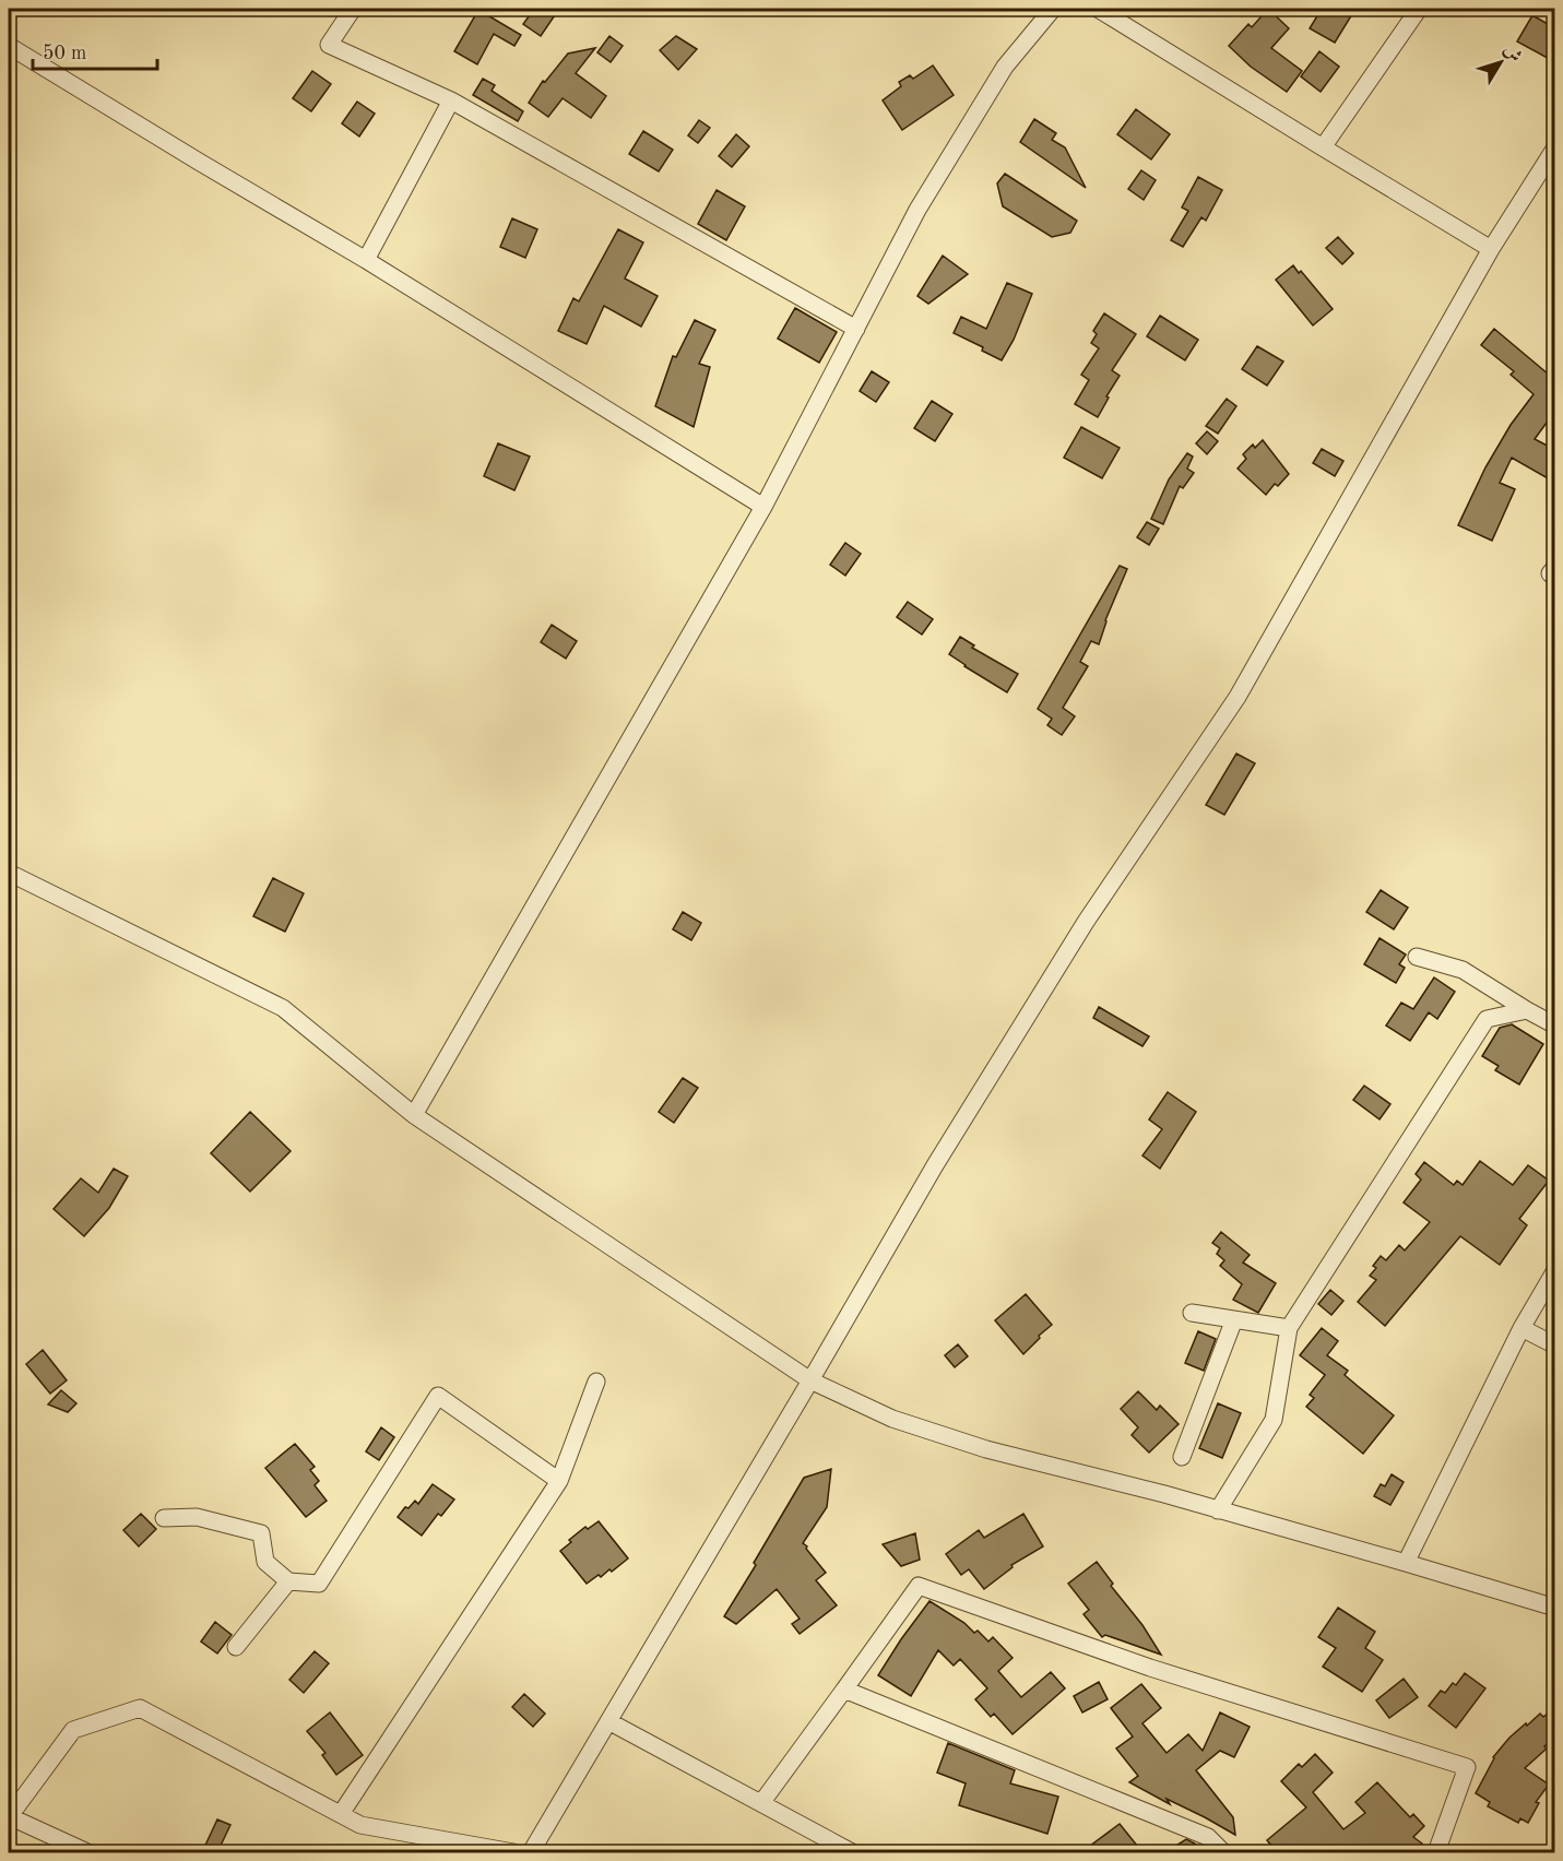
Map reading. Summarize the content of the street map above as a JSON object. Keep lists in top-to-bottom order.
{
  "scale_bar": "50 m",
  "north": "top right"
}
